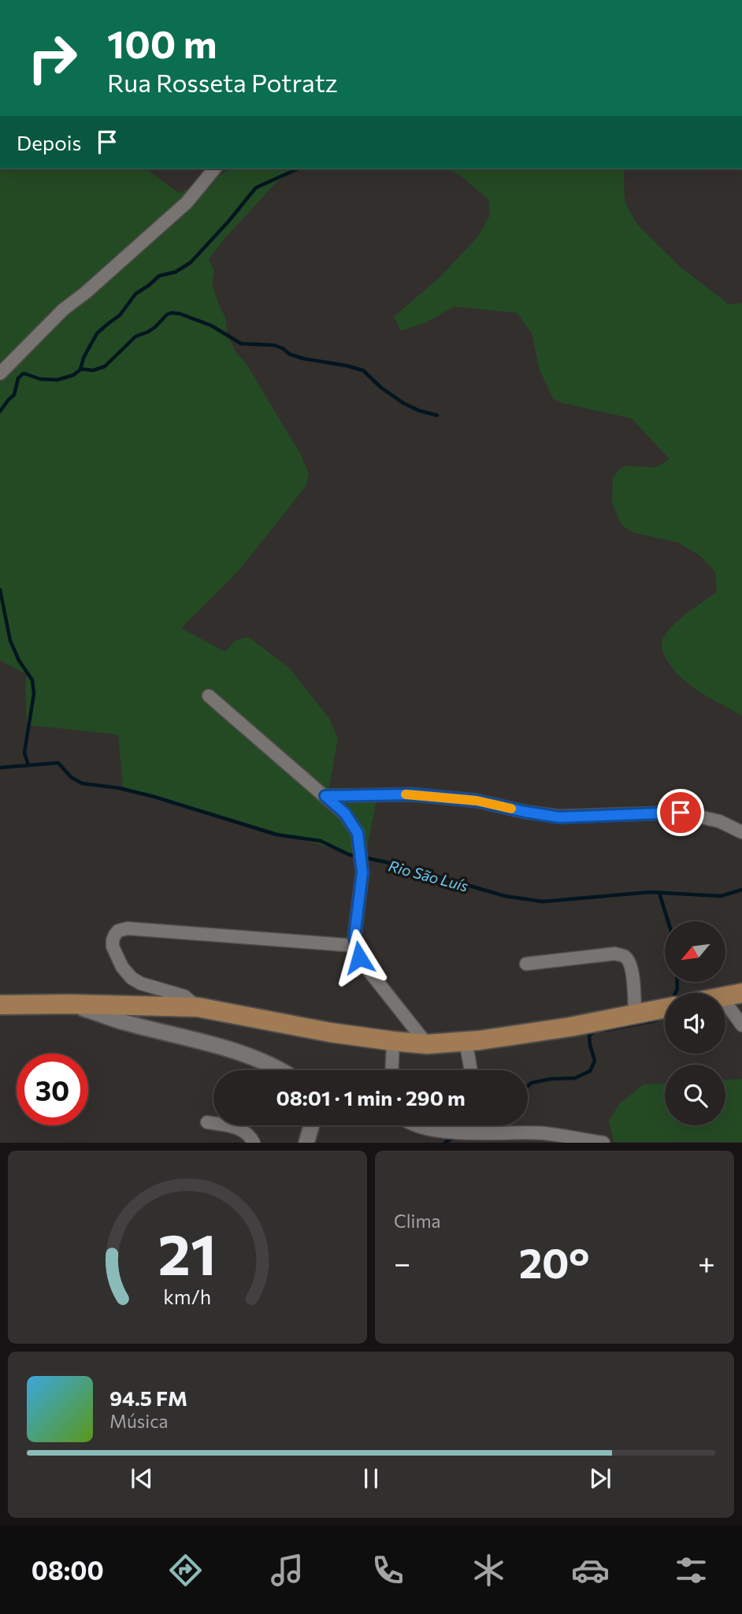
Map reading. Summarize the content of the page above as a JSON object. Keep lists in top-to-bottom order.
{
  "water": ["Rio São Luís"],
  "north": "bottom left",
  "page": {
    "turn": ["100 m", "Rua Rosseta Potratz"],
    "then": "Depois",
    "limit": "30",
    "trip": "08:01 · 1 min · 290 m",
    "tile": "Clima",
    "heat": ["−", "20°", "+"],
    "song": ["94.5 FM", "Música"],
    "tabs": "08:00",
    "gauge": ["21", "km/h"]
  }
}
